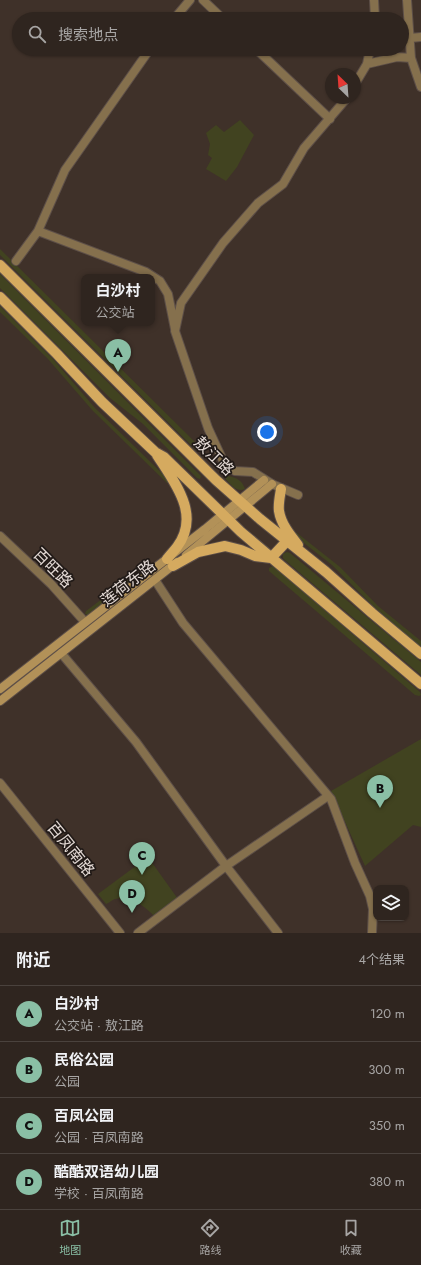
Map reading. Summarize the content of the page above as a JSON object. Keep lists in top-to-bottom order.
{
  "streets": {
    "main road": ["敖江路", "莲荷东路"],
    "street": ["百旺路", "百凤南路"]
  },
  "crossings": [
    ["敖江路", "莲荷东路"],
    ["百旺路", "莲荷东路"]
  ],
  "north": "top left",
  "page": {
    "search": "搜索地点",
    "popup": ["白沙村", "公交站"],
    "pins": [
      "A",
      "B",
      "C",
      "D"
    ],
    "heading": ["附近", "4个结果"],
    "list": [
      {
        "mark": "A",
        "name": "白沙村",
        "note": "公交站 · 敖江路",
        "value": "120 m"
      },
      {
        "mark": "B",
        "name": "民俗公园",
        "note": "公园",
        "value": "300 m"
      },
      {
        "mark": "C",
        "name": "百凤公园",
        "note": "公园 · 百凤南路",
        "value": "350 m"
      },
      {
        "mark": "D",
        "name": "酷酷双语幼儿园",
        "note": "学校 · 百凤南路",
        "value": "380 m"
      }
    ],
    "nav": ["地图", "路线", "收藏"]
  }
}
